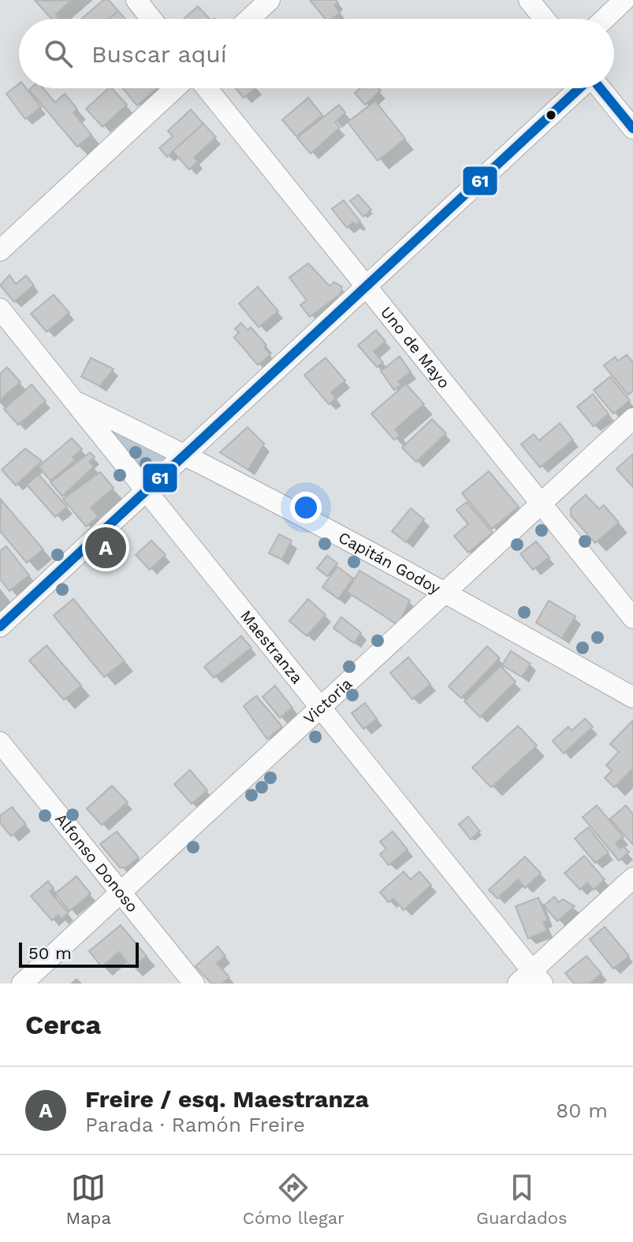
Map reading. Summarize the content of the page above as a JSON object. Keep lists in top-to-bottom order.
{
  "streets": {
    "street": [
      "Uno de Mayo",
      "Capitán Godoy",
      "Maestranza",
      "Victoria",
      "Alfonso Donoso"
    ]
  },
  "crossings": [
    ["Uno de Mayo", "Victoria"],
    ["Capitán Godoy", "Maestranza"],
    ["Capitán Godoy", "Victoria"],
    ["Maestranza", "Victoria"],
    ["Victoria", "Alfonso Donoso"]
  ],
  "lines": ["transit line 61"],
  "scale_bar": "50 m",
  "page": {
    "search": "Buscar aquí",
    "pins": "A",
    "scale": "50 m",
    "heading": "Cerca",
    "list": [
      {
        "mark": "A",
        "name": "Freire / esq. Maestranza",
        "note": "Parada · Ramón Freire",
        "value": "80 m"
      }
    ],
    "nav": ["Mapa", "Cómo llegar", "Guardados"]
  }
}
